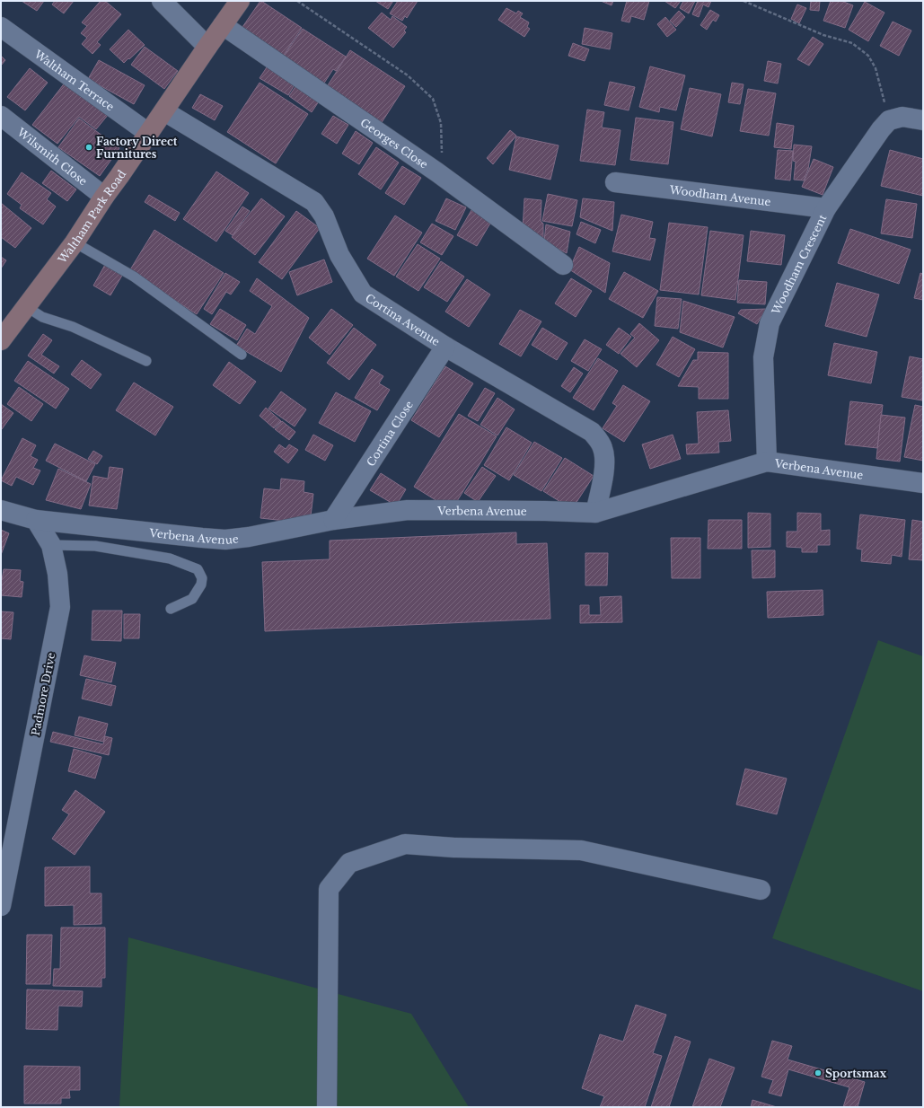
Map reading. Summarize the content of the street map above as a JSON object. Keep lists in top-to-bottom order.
{
  "streets": {
    "main road": ["Waltham Park Road"],
    "street": [
      "Waltham Terrace",
      "Georges Close",
      "Wilsmith Close",
      "Woodham Avenue",
      "Woodham Crescent",
      "Cortina Avenue",
      "Cortina Close",
      "Verbena Avenue",
      "Padmore Drive"
    ]
  },
  "crossings": [
    ["Waltham Terrace", "Waltham Park Road"],
    ["Georges Close", "Waltham Park Road"],
    ["Wilsmith Close", "Waltham Park Road"],
    ["Woodham Avenue", "Woodham Crescent"],
    ["Waltham Park Road", "Cortina Avenue"],
    ["Woodham Crescent", "Verbena Avenue"],
    ["Cortina Avenue", "Cortina Close"],
    ["Cortina Avenue", "Verbena Avenue"],
    ["Cortina Close", "Verbena Avenue"],
    ["Verbena Avenue", "Padmore Drive"]
  ],
  "places": ["Factory Direct Furnitures", "Sportsmax"]
}
